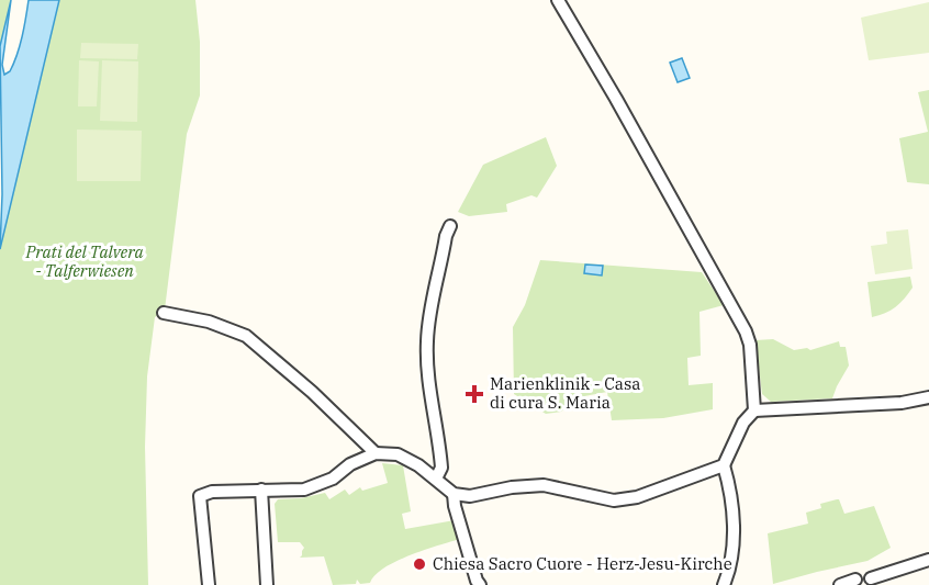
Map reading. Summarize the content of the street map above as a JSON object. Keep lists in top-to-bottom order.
{
  "parks": ["Prati del Talvera - Talferwiesen"],
  "places": {
    "health": ["Marienklinik - Casa di cura S. Maria"],
    "other": ["Chiesa Sacro Cuore - Herz-Jesu-Kirche"]
  }
}
